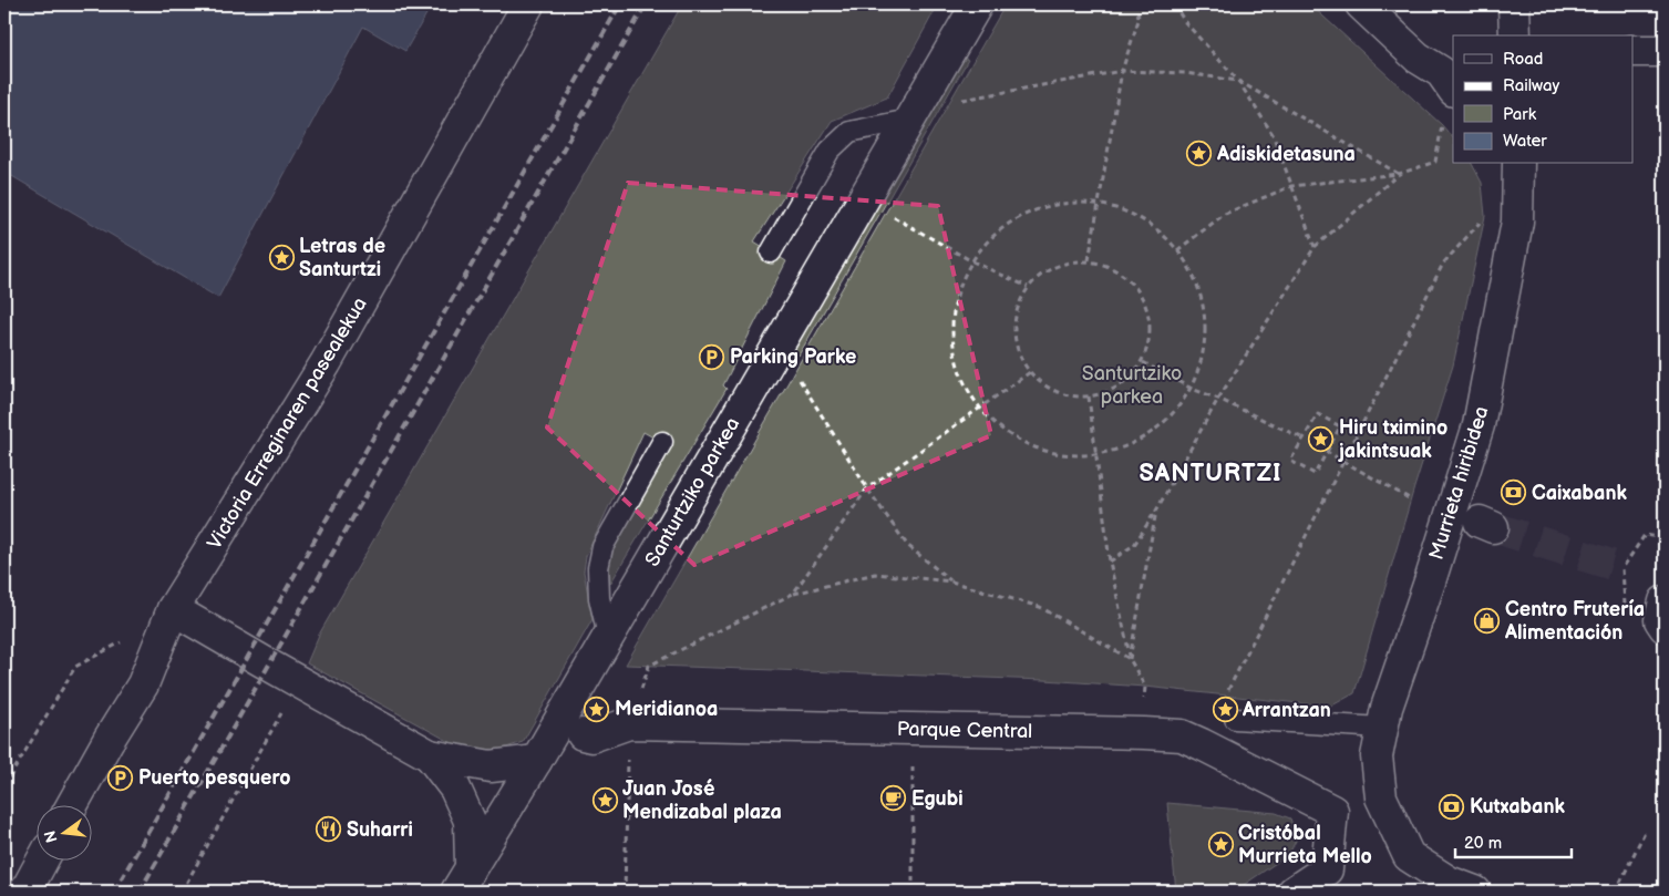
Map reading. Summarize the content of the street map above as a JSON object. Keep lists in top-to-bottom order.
{
  "streets": {
    "street": [
      "Victoria Erreginaren pasealekua",
      "Murrieta hiribidea",
      "Santurtziko parkea",
      "Parque Central"
    ]
  },
  "districts": ["SANTURTZI"],
  "parks": ["Santurtziko parkea"],
  "places": {
    "place": [
      "Adiskidetasuna",
      "Letras de Santurtzi",
      "Hiru tximino jakintsuak",
      "Meridianoa",
      "Arrantzan",
      "Juan José Mendizabal plaza",
      "Cristóbal Murrieta Mello"
    ],
    "parking": ["Parking Parke", "Puerto pesquero"],
    "bank": ["Caixabank", "Kutxabank"],
    "shop": ["Centro Frutería Alimentación"],
    "cafe": ["Egubi"],
    "restaurant": ["Suharri"]
  },
  "legend": [
    "Road",
    "Railway",
    "Park",
    "Water"
  ],
  "scale_bar": "20 m",
  "north": "left"
}
